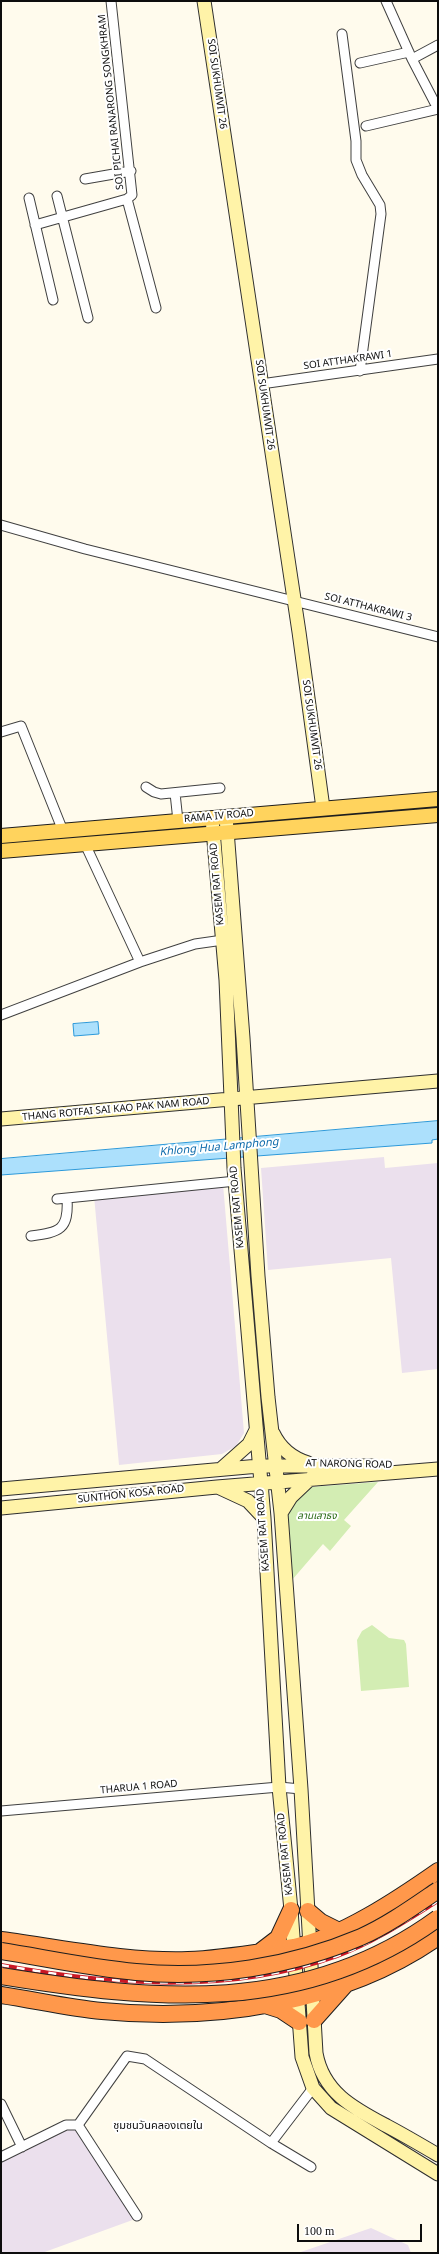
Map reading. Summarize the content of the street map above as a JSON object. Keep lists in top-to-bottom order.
{
  "streets": {
    "main road": ["RAMA IV ROAD"],
    "street": [
      "SOI SUKHUMVIT 26",
      "SOI PICHAI RANARONG SONGKHRAM",
      "SOI ATTHAKRAWI 1",
      "SOI ATTHAKRAWI 3",
      "KASEM RAT ROAD",
      "THANG ROTFAI SAI KAO PAK NAM ROAD",
      "AT NARONG ROAD",
      "SUNTHON KOSA ROAD",
      "THARUA 1 ROAD"
    ]
  },
  "crossings": [
    ["SOI SUKHUMVIT 26", "SOI ATTHAKRAWI 1"],
    ["SOI SUKHUMVIT 26", "SOI ATTHAKRAWI 3"],
    ["SOI SUKHUMVIT 26", "RAMA IV ROAD"],
    ["RAMA IV ROAD", "KASEM RAT ROAD"],
    ["KASEM RAT ROAD", "THANG ROTFAI SAI KAO PAK NAM ROAD"],
    ["KASEM RAT ROAD", "AT NARONG ROAD"],
    ["KASEM RAT ROAD", "SUNTHON KOSA ROAD"],
    ["KASEM RAT ROAD", "THARUA 1 ROAD"],
    ["AT NARONG ROAD", "SUNTHON KOSA ROAD"]
  ],
  "districts": ["ชุมชนวันคลองเตยใน"],
  "water": ["Khlong Hua Lamphong"],
  "parks": ["ลานเสาธง"],
  "scale_bar": "100 m"
}
